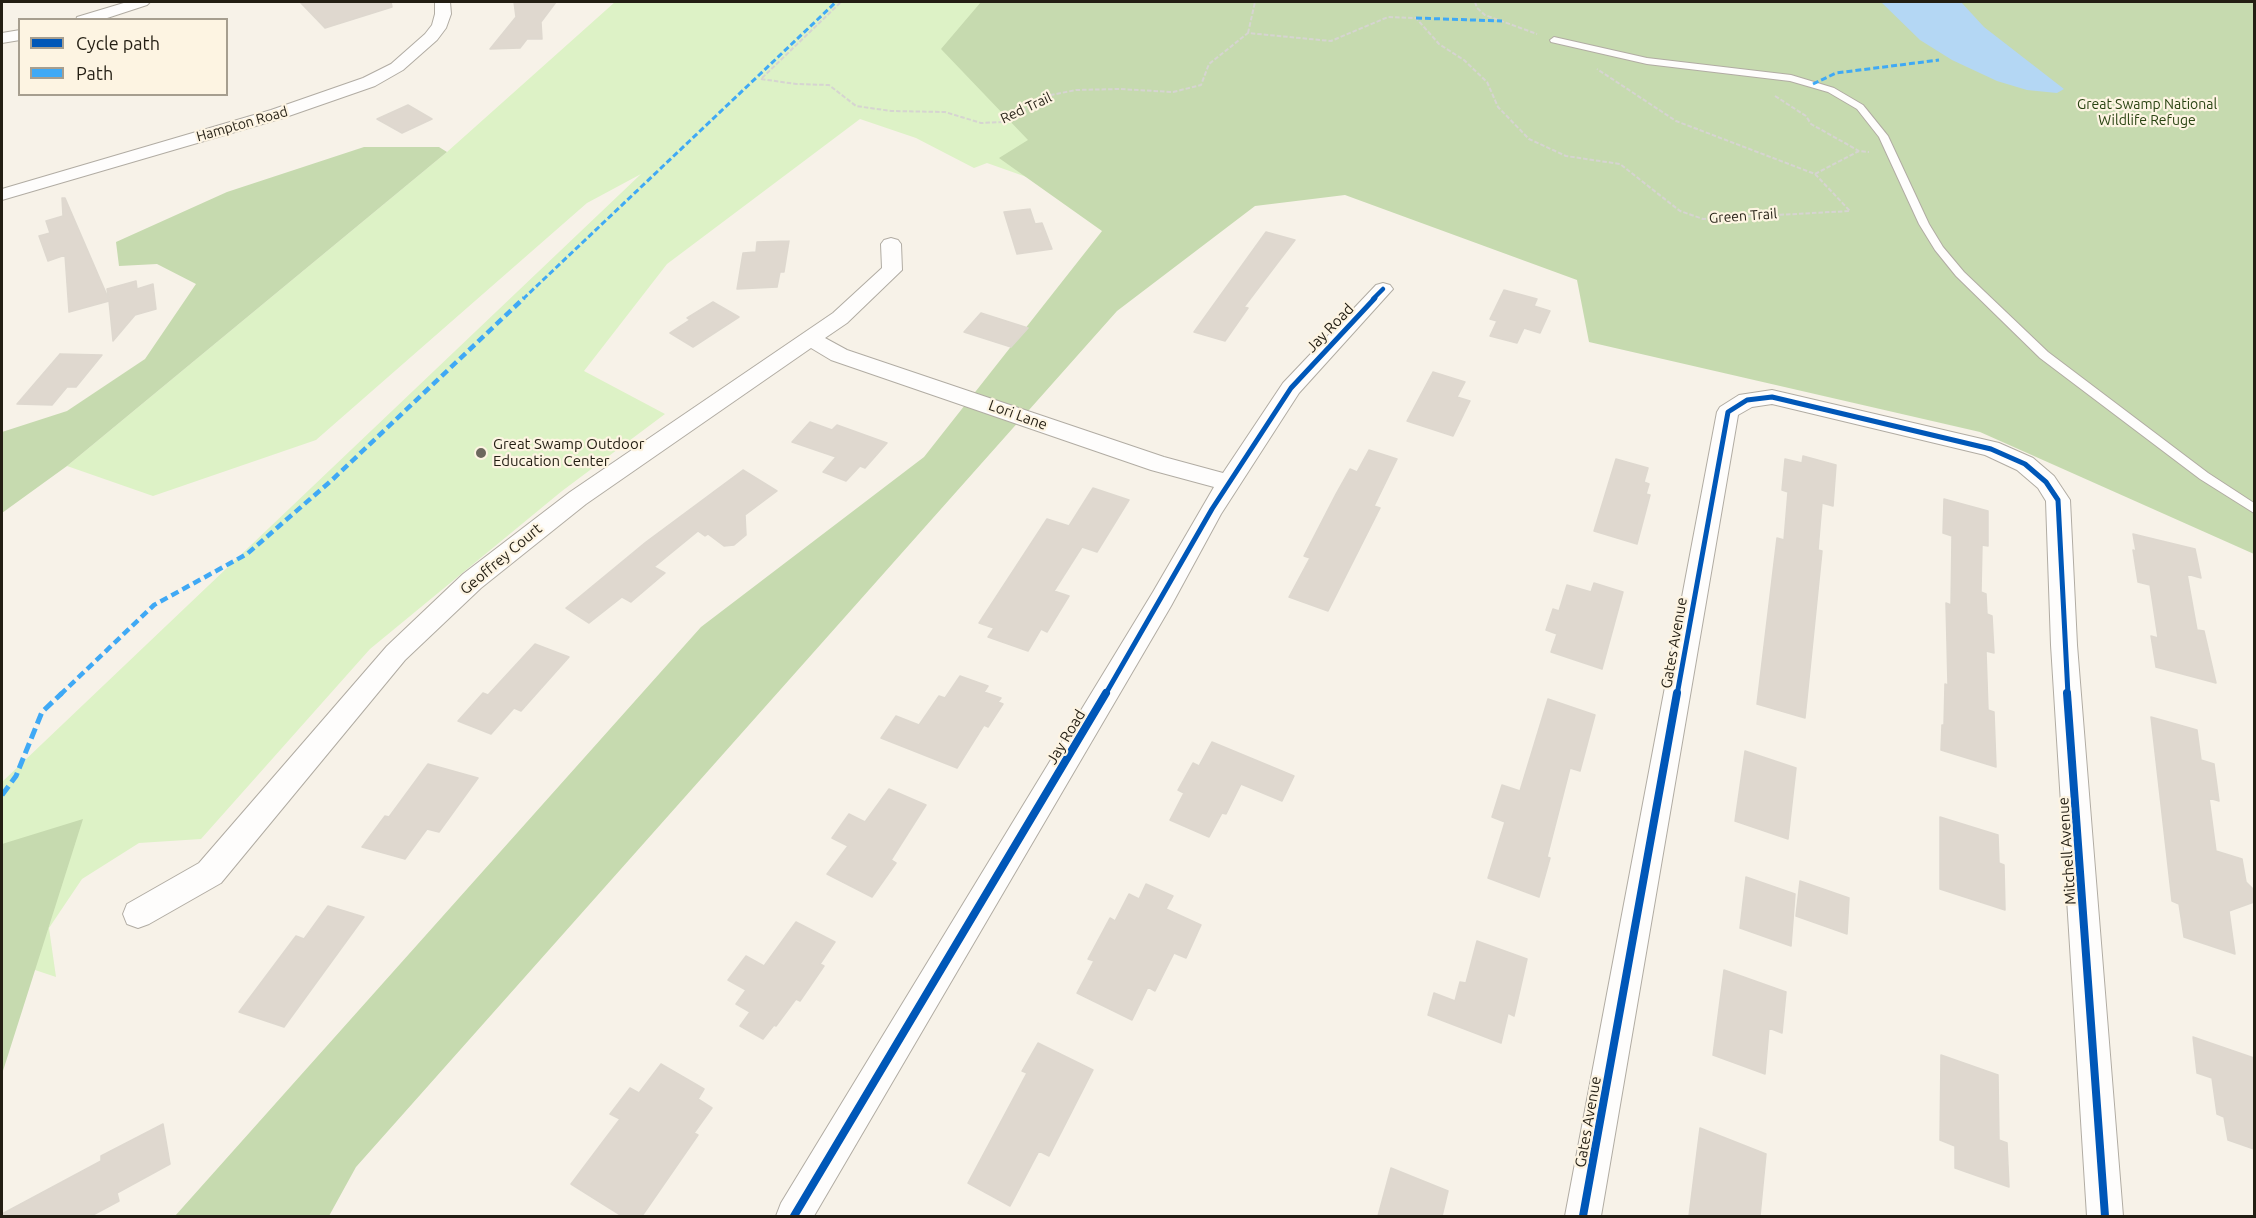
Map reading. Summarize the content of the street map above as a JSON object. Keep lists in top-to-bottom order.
{
  "streets": {
    "street": [
      "Hampton Road",
      "Jay Road",
      "Lori Lane",
      "Geoffrey Court",
      "Gates Avenue",
      "Mitchell Avenue"
    ],
    "path": ["Red Trail", "Green Trail"]
  },
  "crossings": [
    ["Red Trail", "Green Trail"],
    ["Jay Road", "Lori Lane"],
    ["Lori Lane", "Geoffrey Court"],
    ["Gates Avenue", "Mitchell Avenue"]
  ],
  "parks": ["Great Swamp National Wildlife Refuge"],
  "places": ["Great Swamp Outdoor Education Center"],
  "legend": ["Cycle path", "Path"]
}
